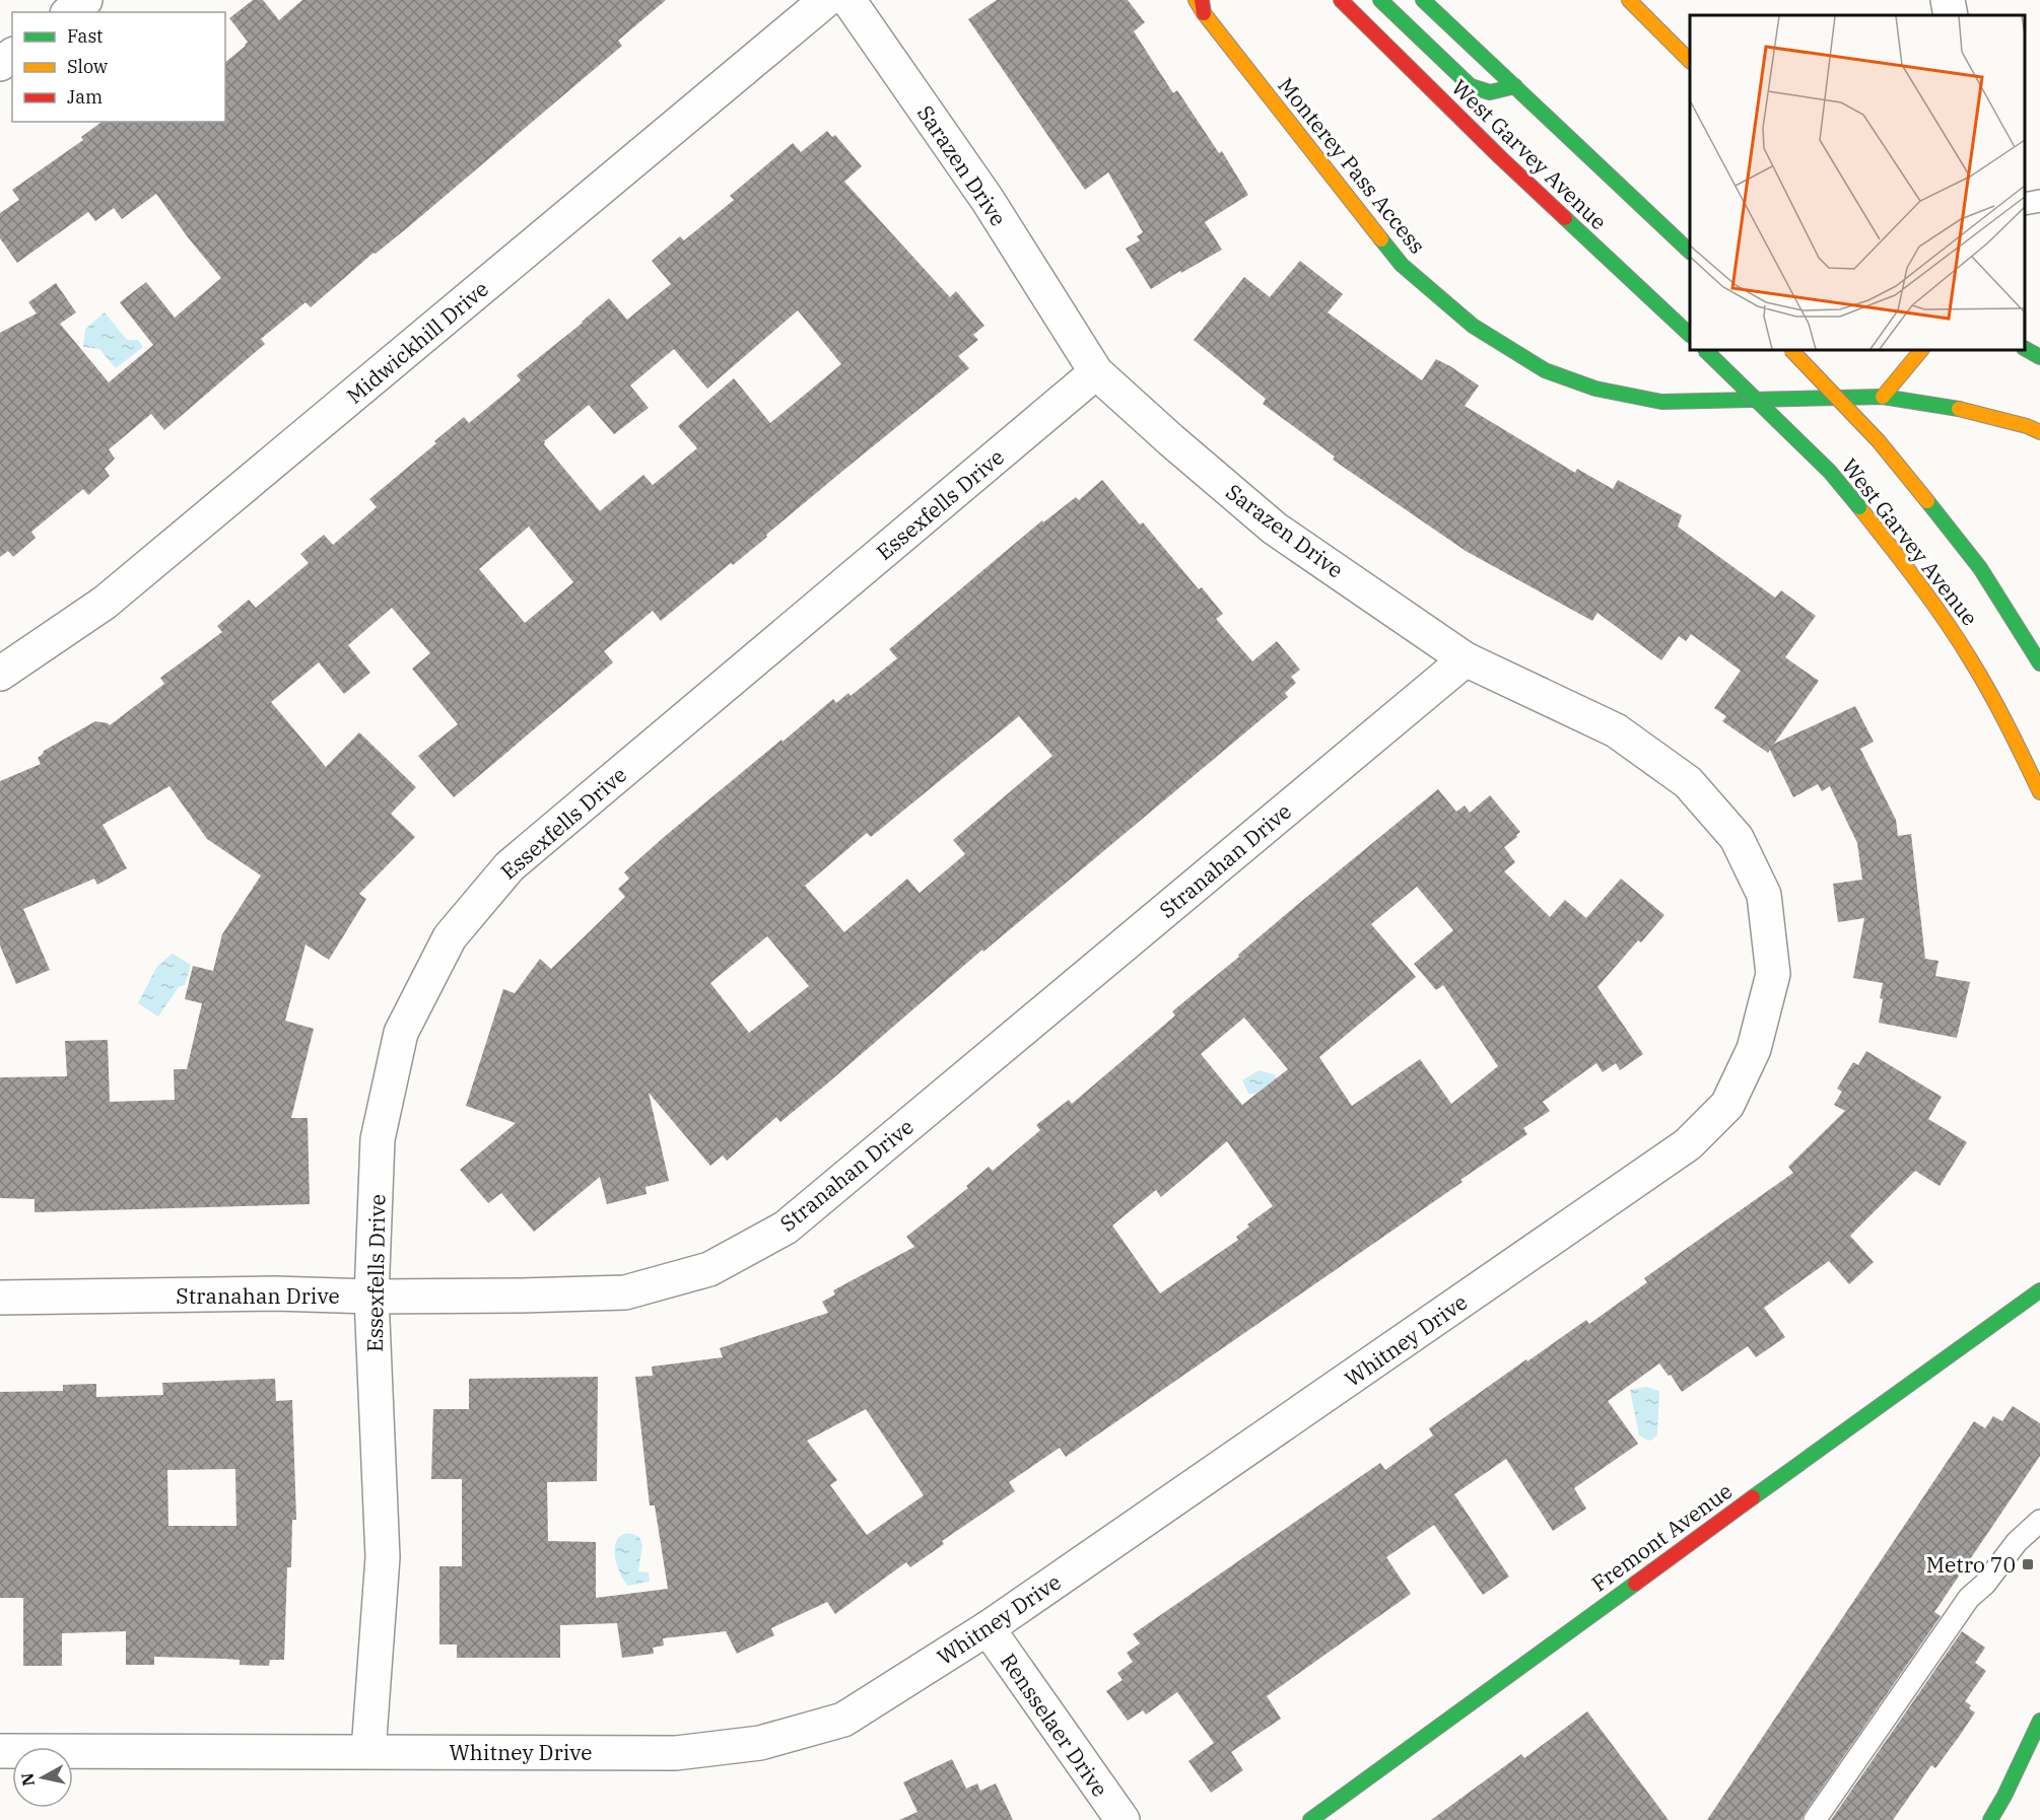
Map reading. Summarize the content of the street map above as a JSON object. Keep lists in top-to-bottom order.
{
  "streets": {
    "main road": ["West Garvey Avenue", "Monterey Pass Access", "Fremont Avenue"],
    "street": [
      "Sarazen Drive",
      "Midwickhill Drive",
      "Essexfells Drive",
      "Stranahan Drive",
      "Whitney Drive",
      "Rensselaer Drive"
    ]
  },
  "crossings": [
    ["Sarazen Drive", "Essexfells Drive"],
    ["Sarazen Drive", "Stranahan Drive"],
    ["Sarazen Drive", "Whitney Drive"],
    ["Essexfells Drive", "Stranahan Drive"],
    ["Essexfells Drive", "Whitney Drive"],
    ["Whitney Drive", "Rensselaer Drive"]
  ],
  "places": {
    "transit": ["Metro 70"]
  },
  "legend": ["Fast", "Slow", "Jam"],
  "north": "left"
}
